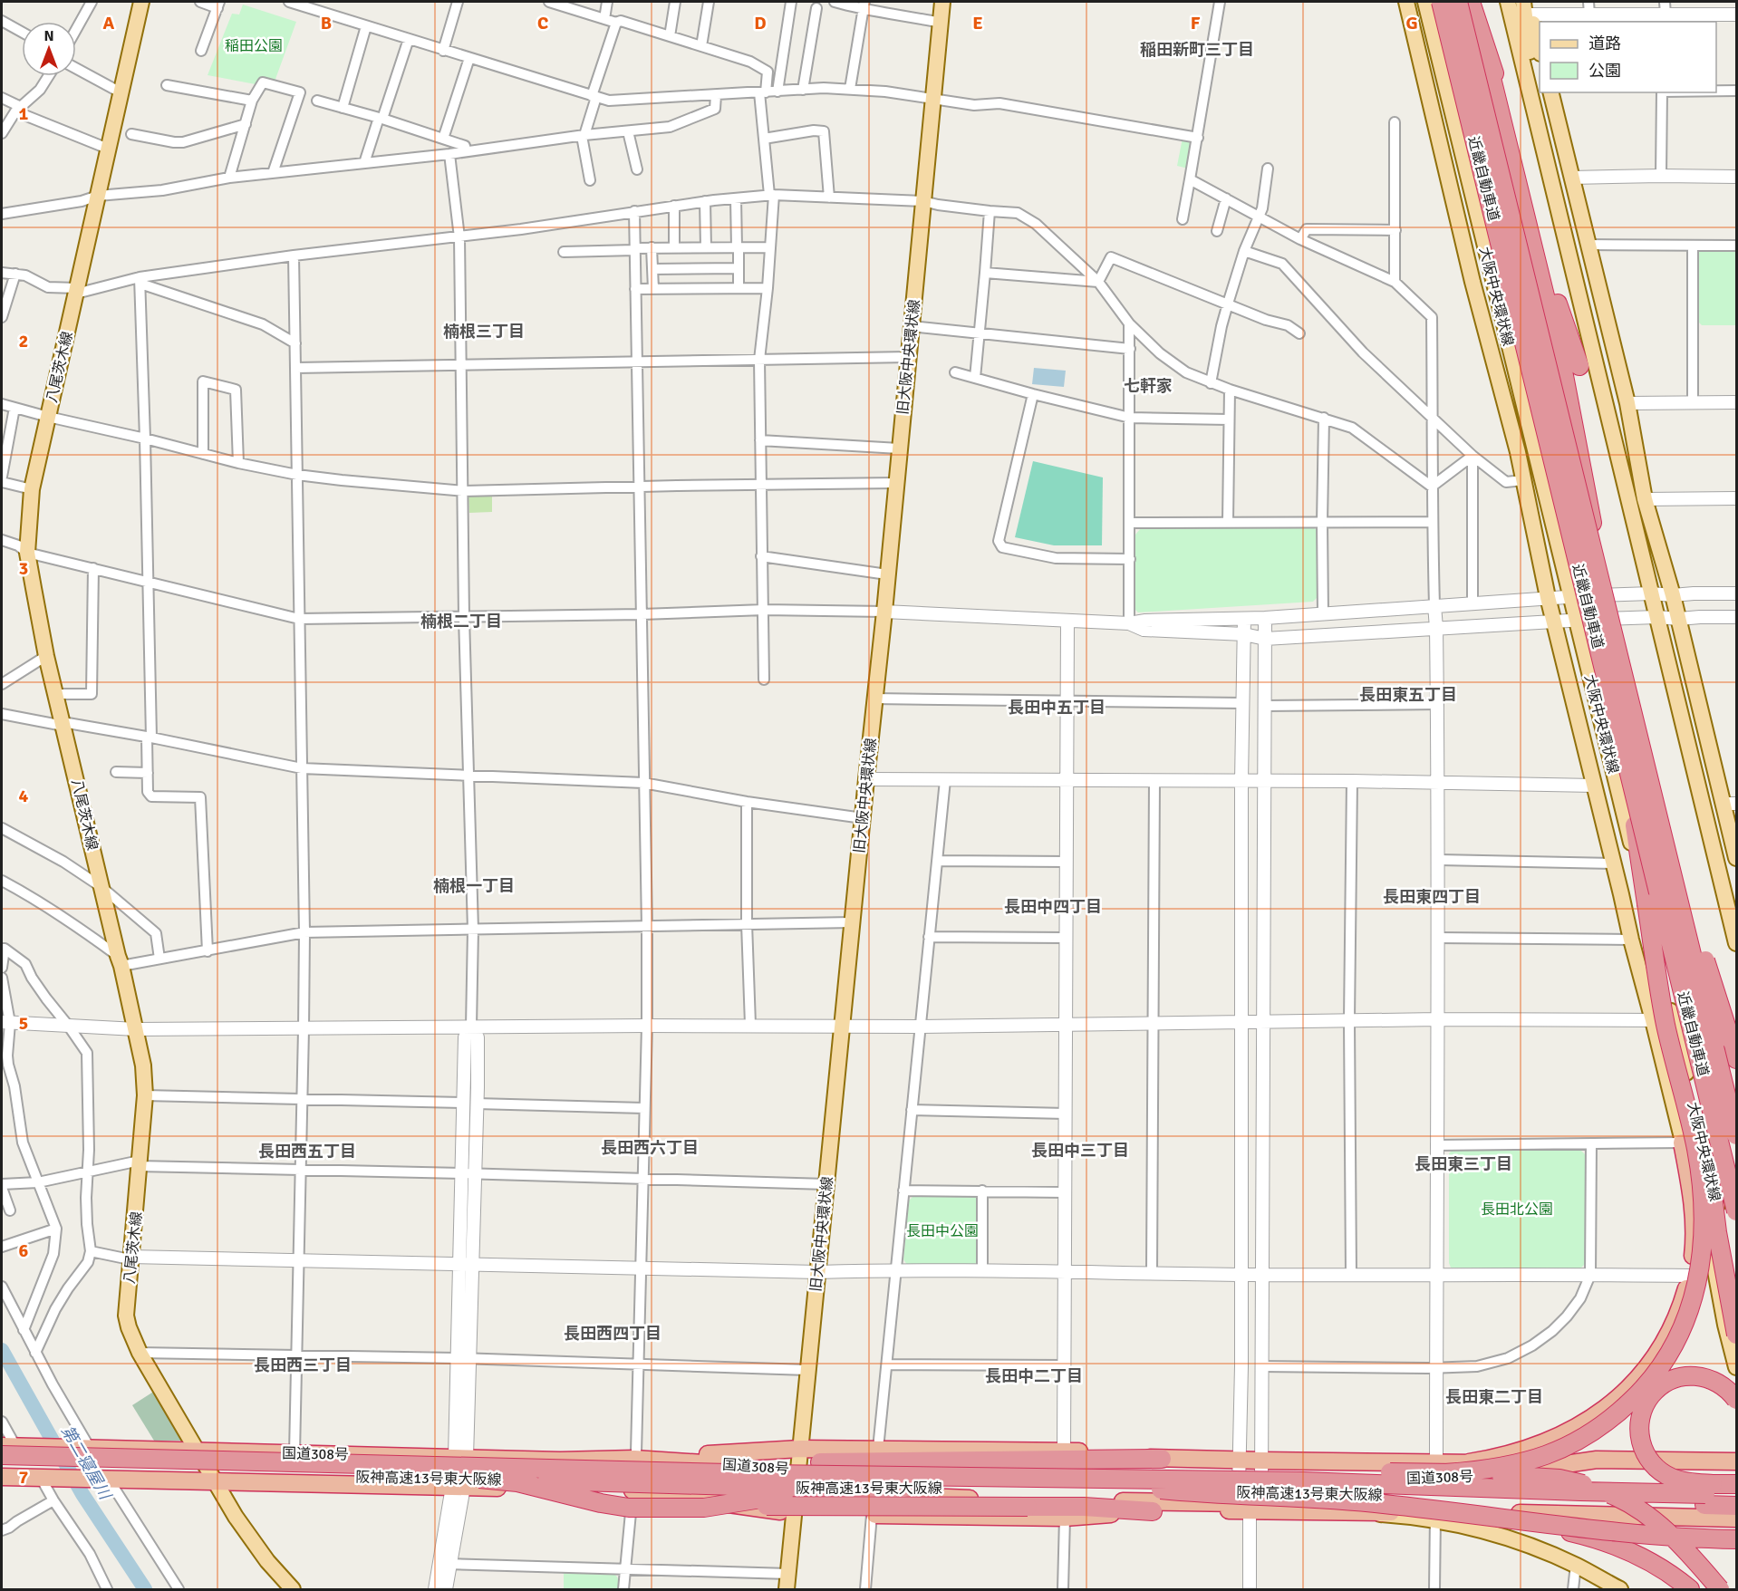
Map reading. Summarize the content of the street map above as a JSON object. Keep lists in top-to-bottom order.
{
  "streets": {
    "highway": ["近畿自動車道", "国道308号", "阪神高速13号東大阪線"],
    "main road": ["大阪中央環状線", "旧大阪中央環状線", "八尾茨木線"]
  },
  "crossings": [
    ["旧大阪中央環状線", "国道308号"],
    ["八尾茨木線", "国道308号"],
    ["国道308号", "阪神高速13号東大阪線"]
  ],
  "districts": [
    "稲田新町三丁目",
    "楠根三丁目",
    "七軒家",
    "楠根二丁目",
    "長田東五丁目",
    "長田中五丁目",
    "楠根一丁目",
    "長田東四丁目",
    "長田中四丁目",
    "長田西六丁目",
    "長田中三丁目",
    "長田西五丁目",
    "長田東三丁目",
    "長田西四丁目",
    "長田西三丁目",
    "長田中二丁目",
    "長田東二丁目"
  ],
  "water": ["第二寝屋川"],
  "parks": ["稲田公園", "長田北公園", "長田中公園"],
  "legend": ["道路", "公園"],
  "north": "top",
  "grid": {
    "columns": [
      "A",
      "B",
      "C",
      "D",
      "E",
      "F",
      "G"
    ],
    "rows": [
      "1",
      "2",
      "3",
      "4",
      "5",
      "6",
      "7"
    ]
  }
}
